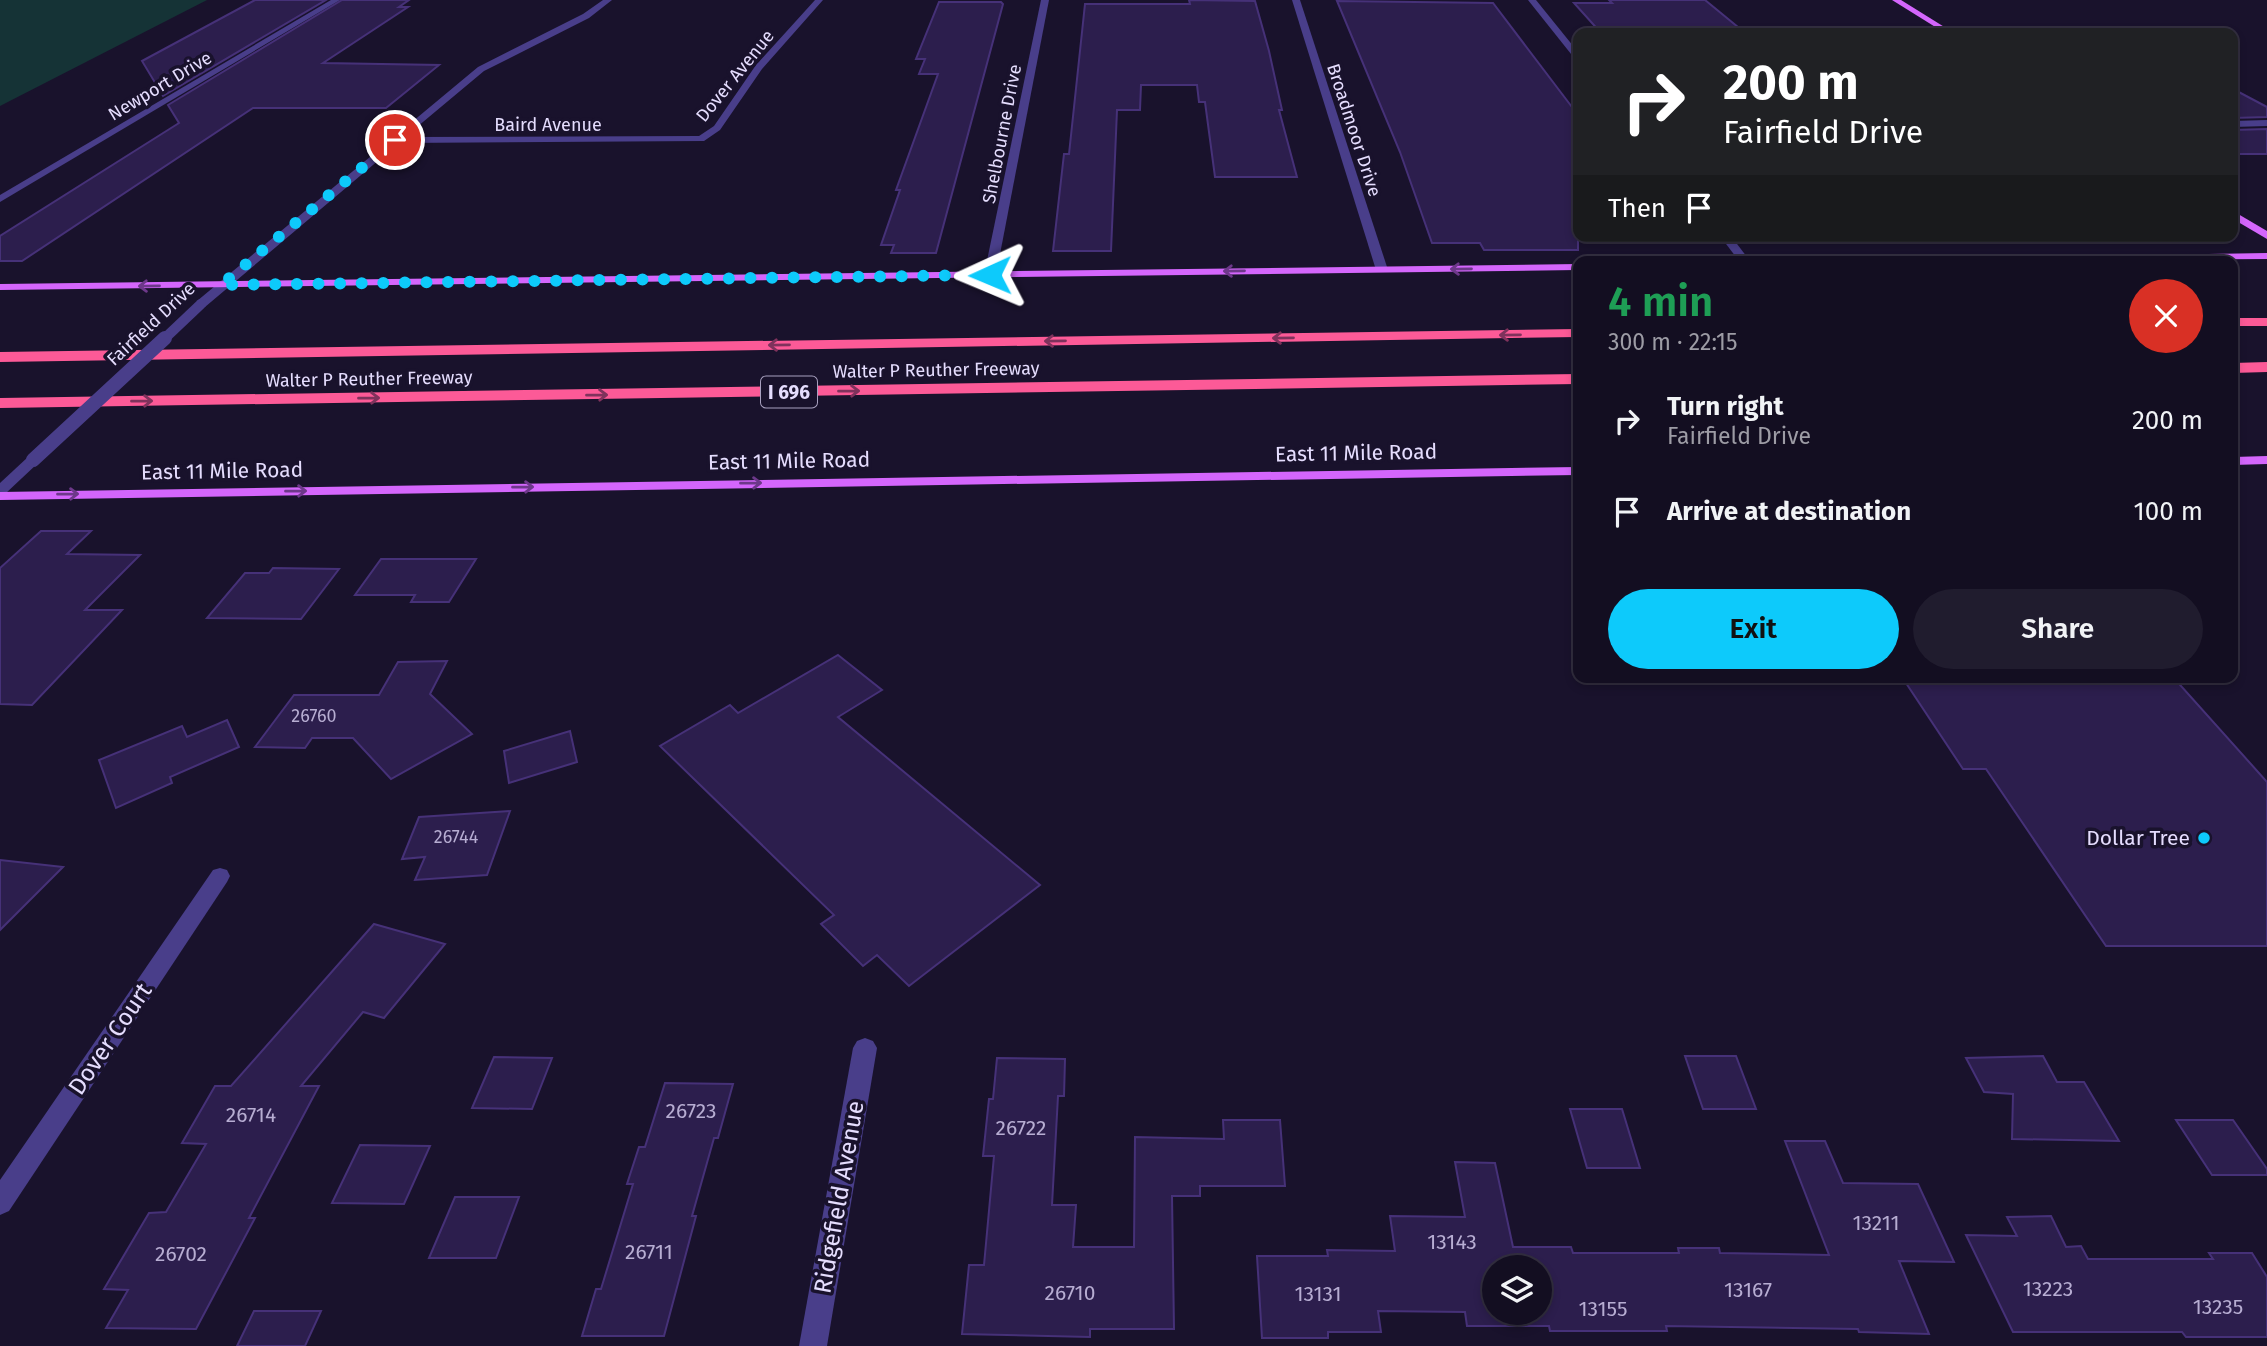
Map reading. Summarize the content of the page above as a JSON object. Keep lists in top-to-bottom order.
{
  "streets": {
    "highway": ["Walter P Reuther Freeway", "I 696"],
    "main road": ["East 11 Mile Road"],
    "street": [
      "Dover Avenue",
      "Newport Drive",
      "Baird Avenue",
      "Broadmoor Drive",
      "Shelbourne Drive",
      "Fairfield Drive",
      "Dover Court",
      "Ridgefield Avenue"
    ]
  },
  "crossings": [
    ["Dover Avenue", "Baird Avenue"],
    ["Baird Avenue", "Fairfield Drive"],
    ["Fairfield Drive", "East 11 Mile Road"]
  ],
  "one_way": ["East 11 Mile Road"],
  "places": ["Dollar Tree"],
  "house_numbers": [
    "26760",
    "26744",
    "26723",
    "26714",
    "26722",
    "13211",
    "13143",
    "26711",
    "26702",
    "13223",
    "13167",
    "26710",
    "13131",
    "13235",
    "13155"
  ],
  "page": {
    "turn": ["200 m", "Fairfield Drive"],
    "then": "Then",
    "heading": ["4 min", "300 m · 22:15"],
    "list": [
      {
        "name": "Turn right",
        "note": "Fairfield Drive",
        "value": "200 m"
      },
      {
        "name": "Arrive at destination",
        "value": "100 m"
      }
    ],
    "buttons": ["Exit", "Share"]
  }
}
